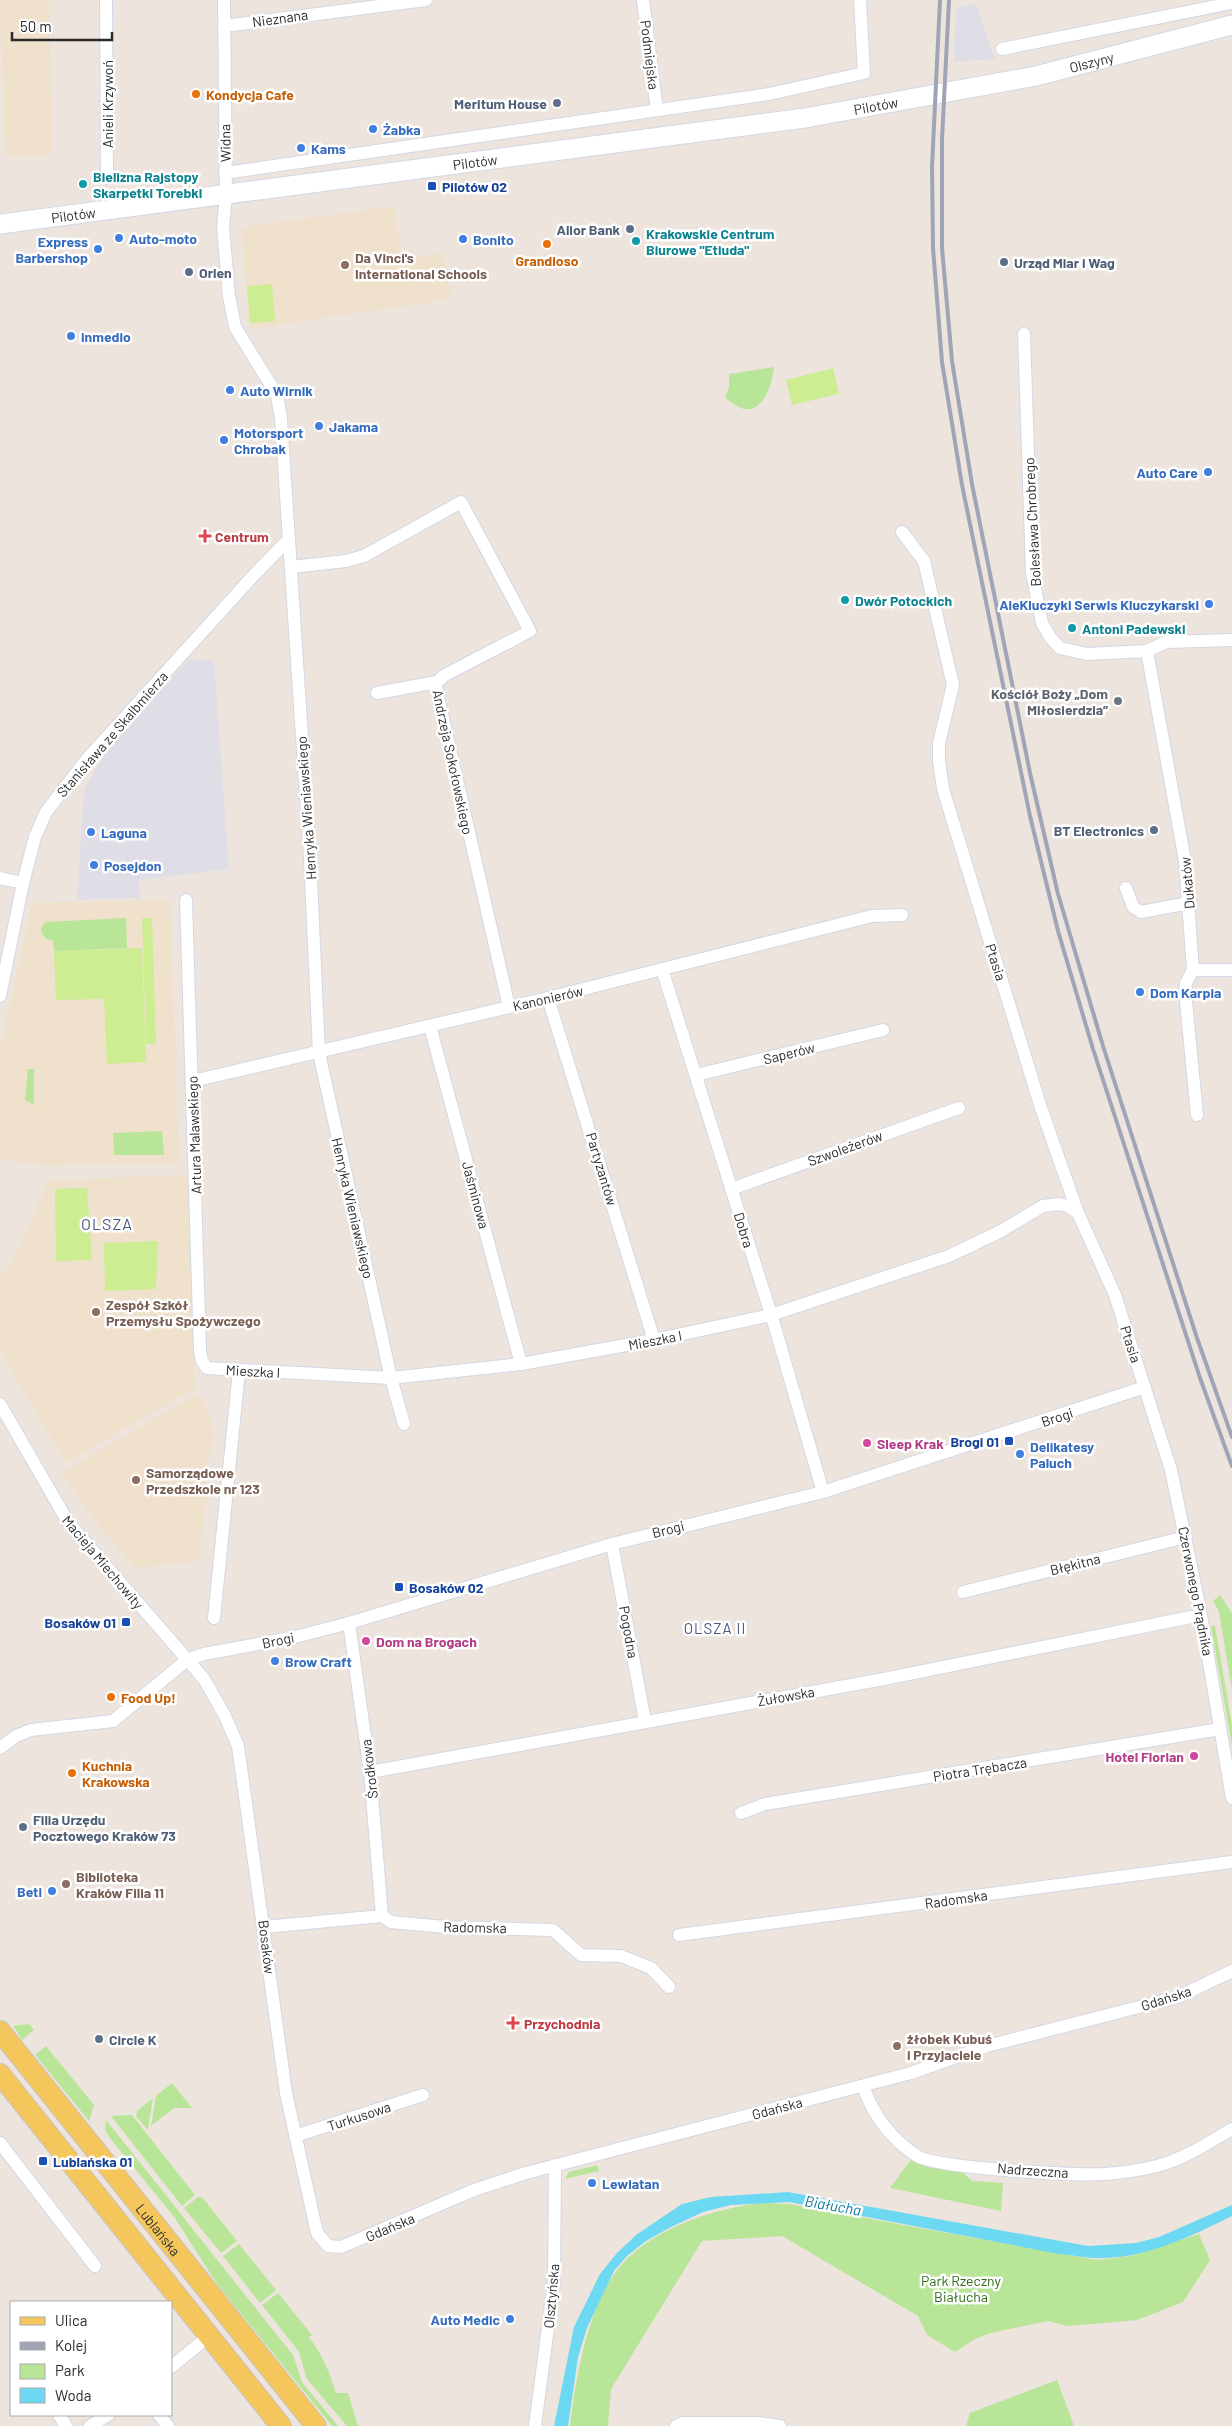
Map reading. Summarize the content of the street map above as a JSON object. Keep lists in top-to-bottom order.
{
  "streets": {
    "main road": ["Lublańska"],
    "street": [
      "Nieznana",
      "Podmiejska",
      "Olszyny",
      "Anieli Krzywoń",
      "Pilotów",
      "Widna",
      "Bolesława Chrobrego",
      "Stanisława ze Skalbmierza",
      "Andrzeja Sokołowskiego",
      "Henryka Wieniawskiego",
      "Dukatów",
      "Ptasia",
      "Kanonierów",
      "Saperów",
      "Artura Malawskiego",
      "Szwoleżerów",
      "Partyzantów",
      "Jaśminowa",
      "Dobra",
      "Mieszka I",
      "Brogi",
      "Macieja Miechowity",
      "Błękitna",
      "Czerwonego Prądnika",
      "Pogodna",
      "Żułowska",
      "Środkowa",
      "Piotra Trębacza",
      "Radomska",
      "Bosaków",
      "Gdańska",
      "Turkusowa",
      "Nadrzeczna",
      "Olsztyńska"
    ]
  },
  "crossings": [
    ["Nieznana", "Widna"],
    ["Podmiejska", "Pilotów"],
    ["Olszyny", "Pilotów"],
    ["Pilotów", "Widna"],
    ["Pilotów", "Henryka Wieniawskiego"],
    ["Widna", "Henryka Wieniawskiego"],
    ["Bolesława Chrobrego", "Dukatów"],
    ["Stanisława ze Skalbmierza", "Henryka Wieniawskiego"],
    ["Andrzeja Sokołowskiego", "Henryka Wieniawskiego"],
    ["Andrzeja Sokołowskiego", "Kanonierów"],
    ["Henryka Wieniawskiego", "Kanonierów"],
    ["Henryka Wieniawskiego", "Mieszka I"],
    ["Ptasia", "Mieszka I"],
    ["Ptasia", "Brogi"],
    ["Ptasia", "Czerwonego Prądnika"],
    ["Kanonierów", "Artura Malawskiego"],
    ["Kanonierów", "Partyzantów"],
    ["Kanonierów", "Jaśminowa"],
    ["Kanonierów", "Dobra"],
    ["Saperów", "Dobra"],
    ["Artura Malawskiego", "Mieszka I"],
    ["Szwoleżerów", "Dobra"],
    ["Partyzantów", "Mieszka I"],
    ["Jaśminowa", "Mieszka I"],
    ["Dobra", "Mieszka I"],
    ["Dobra", "Brogi"],
    ["Brogi", "Macieja Miechowity"],
    ["Brogi", "Czerwonego Prądnika"],
    ["Brogi", "Pogodna"],
    ["Brogi", "Środkowa"],
    ["Brogi", "Bosaków"],
    ["Macieja Miechowity", "Bosaków"],
    ["Błękitna", "Czerwonego Prądnika"],
    ["Czerwonego Prądnika", "Żułowska"],
    ["Czerwonego Prądnika", "Piotra Trębacza"],
    ["Pogodna", "Żułowska"],
    ["Żułowska", "Środkowa"],
    ["Środkowa", "Radomska"],
    ["Radomska", "Bosaków"],
    ["Bosaków", "Gdańska"],
    ["Bosaków", "Turkusowa"],
    ["Gdańska", "Nadrzeczna"],
    ["Gdańska", "Olsztyńska"]
  ],
  "districts": ["OLSZA", "OLSZA II"],
  "water": ["Białucha"],
  "parks": ["Park Rzeczny Białucha"],
  "places": {
    "other": [
      "Kondycja Cafe",
      "Meritum House",
      "Żabka",
      "Kams",
      "Bielizna Rajstopy Skarpetki Torebki",
      "Alior Bank",
      "Auto-moto",
      "Bonito",
      "Krakowskie Centrum Biurowe \"Etiuda\"",
      "Grandioso",
      "Express Barbershop",
      "Urząd Miar i Wag",
      "Da Vinci's International Schools",
      "Orlen",
      "inmedio",
      "Auto Wirnik",
      "Jakama",
      "Motorsport Chrobak",
      "Auto Care",
      "Dwór Potockich",
      "AleKluczyki Serwis Kluczykarski",
      "Antoni Padewski",
      "Kościół Boży „Dom Miłosierdzia”",
      "BT Electronics",
      "Laguna",
      "Posejdon",
      "Dom Karpia",
      "Zespół Szkół Przemysłu Spożywczego",
      "Sleep Krak",
      "Delikatesy Paluch",
      "Samorządowe Przedszkole nr 123",
      "Dom na Brogach",
      "Brow Craft",
      "Food Up!",
      "Hotel Florian",
      "Kuchnia Krakowska",
      "Filia Urzędu Pocztowego Kraków 73",
      "Biblioteka Kraków Filia 11",
      "Beti",
      "Circle K",
      "żłobek Kubuś i Przyjaciele",
      "Lewiatan",
      "Auto Medic"
    ],
    "transit": [
      "Pilotów 02",
      "Brogi 01",
      "Bosaków 02",
      "Bosaków 01",
      "Lublańska 01"
    ],
    "health": ["Centrum", "Przychodnia"]
  },
  "legend": [
    "Ulica",
    "Kolej",
    "Park",
    "Woda"
  ],
  "scale_bar": "50 m"
}
